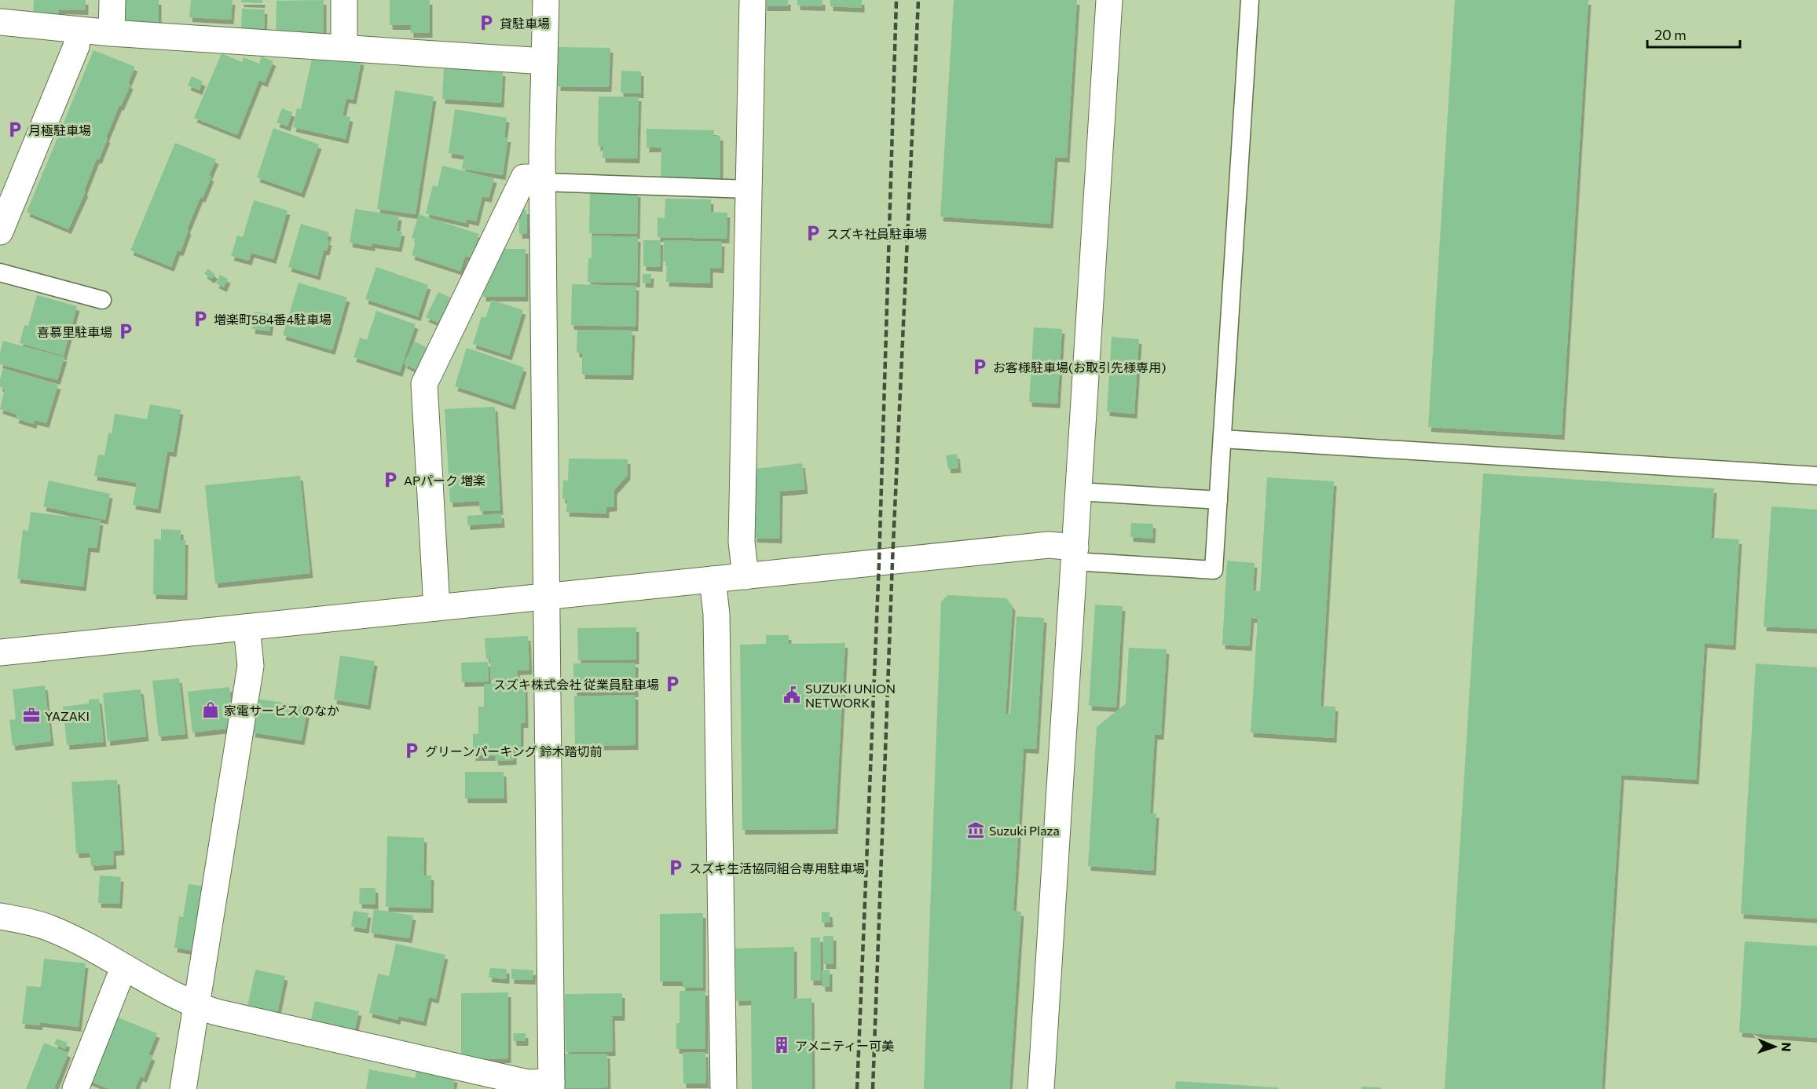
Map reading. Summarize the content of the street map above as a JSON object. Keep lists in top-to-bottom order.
{
  "places": {
    "parking": [
      "貸駐車場",
      "月極駐車場",
      "スズキ社員駐車場",
      "増楽町584番4駐車場",
      "喜慕里駐車場",
      "お客様駐車場(お取引先様専用)",
      "APパーク 増楽",
      "スズキ株式会社 従業員駐車場",
      "グリーンパーキング 鈴木踏切前",
      "スズキ生活協同組合専用駐車場"
    ],
    "public building": ["SUZUKI UNION NETWORK"],
    "shop": ["家電サービス のなか"],
    "office": ["YAZAKI"],
    "museum": ["Suzuki Plaza"],
    "building": ["アメニティー可美"]
  },
  "scale_bar": "20 m",
  "north": "right"
}
